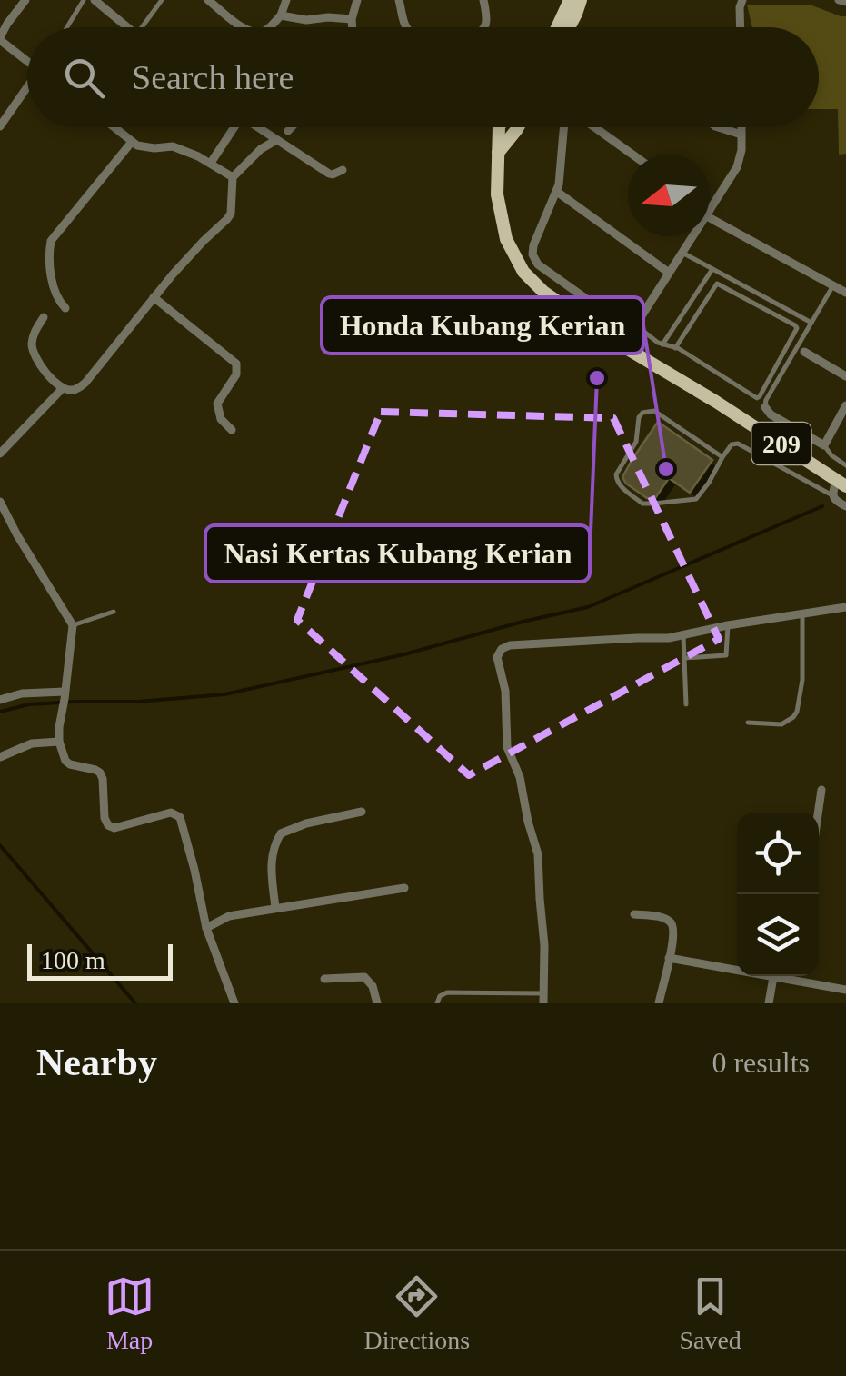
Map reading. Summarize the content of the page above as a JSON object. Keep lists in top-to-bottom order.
{
  "streets": {
    "main road": ["209"]
  },
  "places": ["Nasi Kertas Kubang Kerian", "Honda Kubang Kerian"],
  "scale_bar": "100 m",
  "north": "left",
  "page": {
    "search": "Search here",
    "scale": "100 m",
    "heading": ["Nearby", "0 results"],
    "nav": ["Map", "Directions", "Saved"]
  }
}
